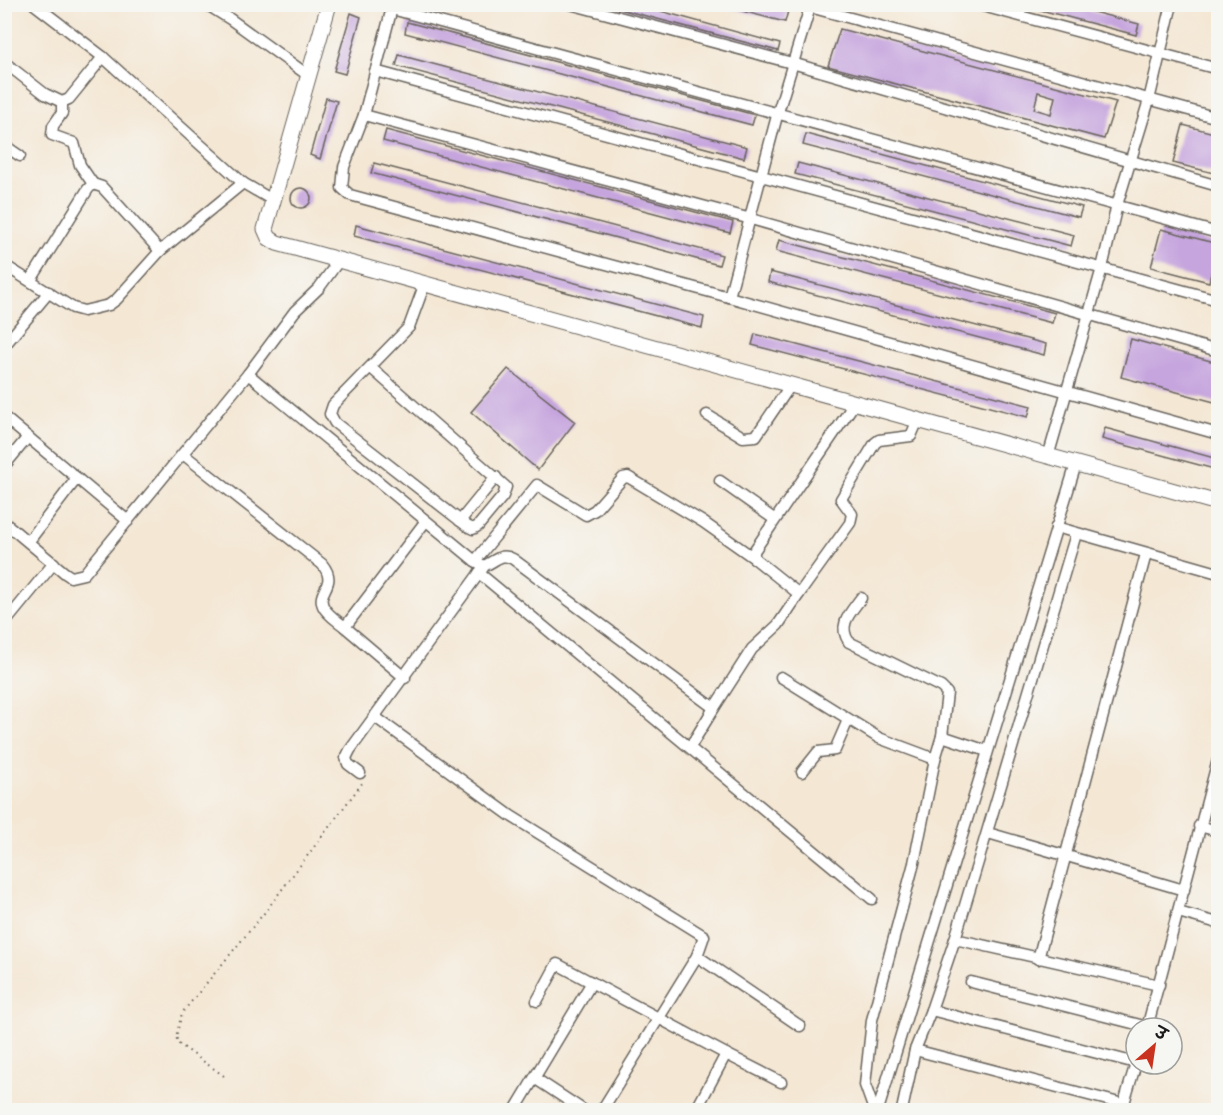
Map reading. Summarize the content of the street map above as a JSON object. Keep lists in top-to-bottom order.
{
  "north": "top right"
}
